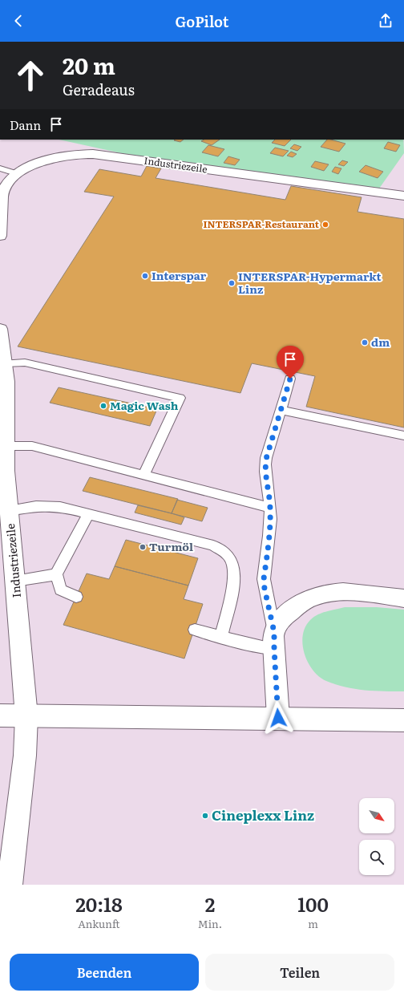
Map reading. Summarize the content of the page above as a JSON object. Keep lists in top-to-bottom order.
{
  "streets": {
    "street": ["Industriezeile"]
  },
  "places": [
    "INTERSPAR-Restaurant",
    "Interspar",
    "INTERSPAR-Hypermarkt Linz",
    "dm",
    "Magic Wash",
    "Turmöl",
    "Cineplexx Linz"
  ],
  "north": "bottom right",
  "page": {
    "header": "GoPilot",
    "turn": ["20 m", "Geradeaus"],
    "then": "Dann",
    "eta": [
      "20:18",
      "Ankunft",
      "2",
      "Min.",
      "100",
      "m"
    ],
    "buttons": ["Beenden", "Teilen"]
  }
}
